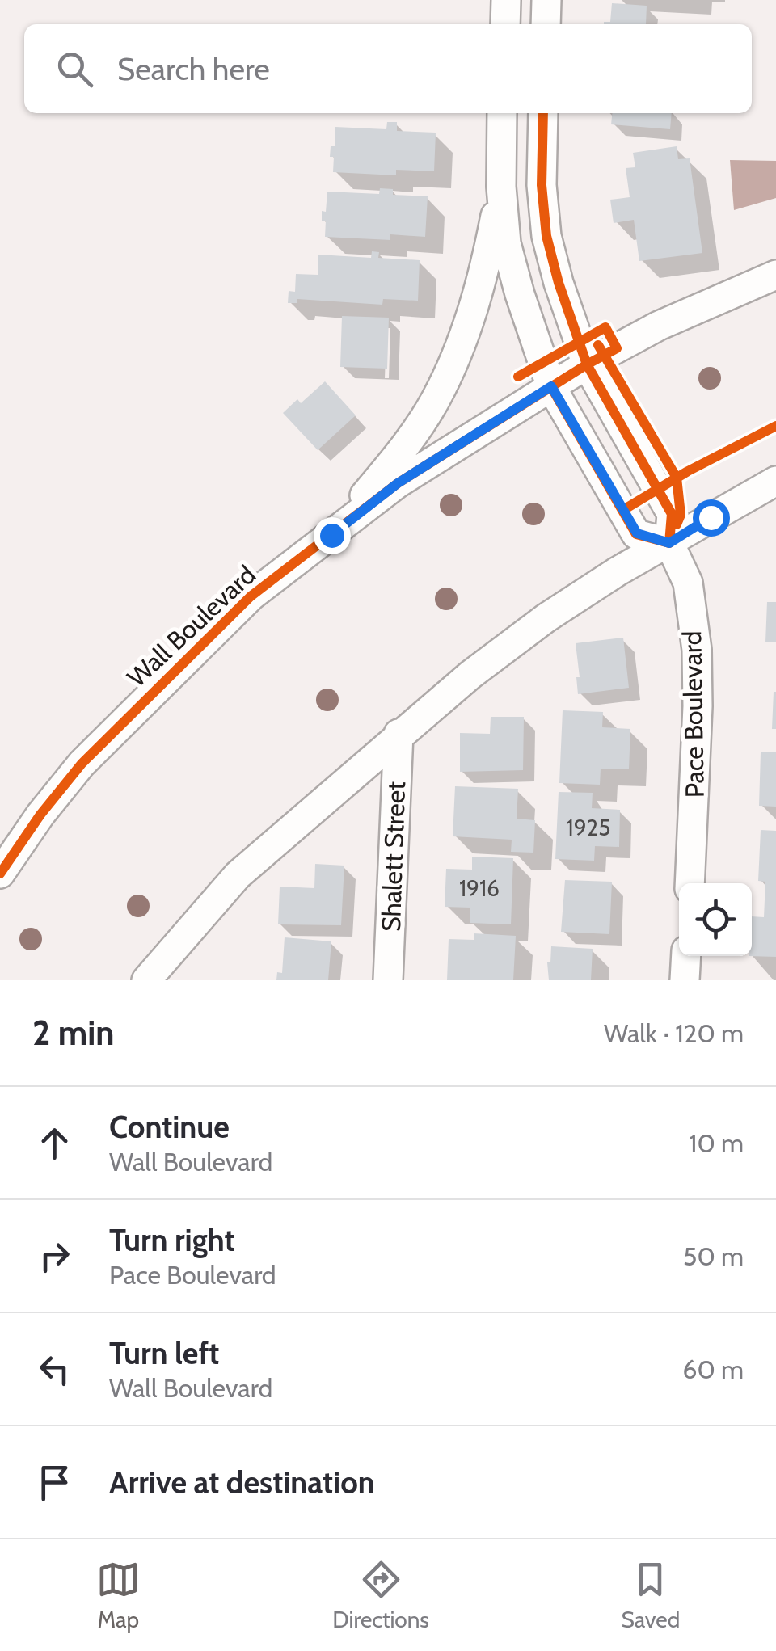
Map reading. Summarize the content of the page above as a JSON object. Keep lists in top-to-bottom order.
{
  "streets": {
    "street": ["Wall Boulevard", "Pace Boulevard", "Shalett Street"]
  },
  "crossings": [
    ["Wall Boulevard", "Pace Boulevard"]
  ],
  "house_numbers": ["1925", "1916"],
  "page": {
    "search": "Search here",
    "heading": ["2 min", "Walk · 120 m"],
    "list": [
      ["Continue", "Wall Boulevard", "10 m"],
      ["Turn right", "Pace Boulevard", "50 m"],
      ["Turn left", "Wall Boulevard", "60 m"],
      "Arrive at destination"
    ],
    "nav": ["Map", "Directions", "Saved"]
  }
}
